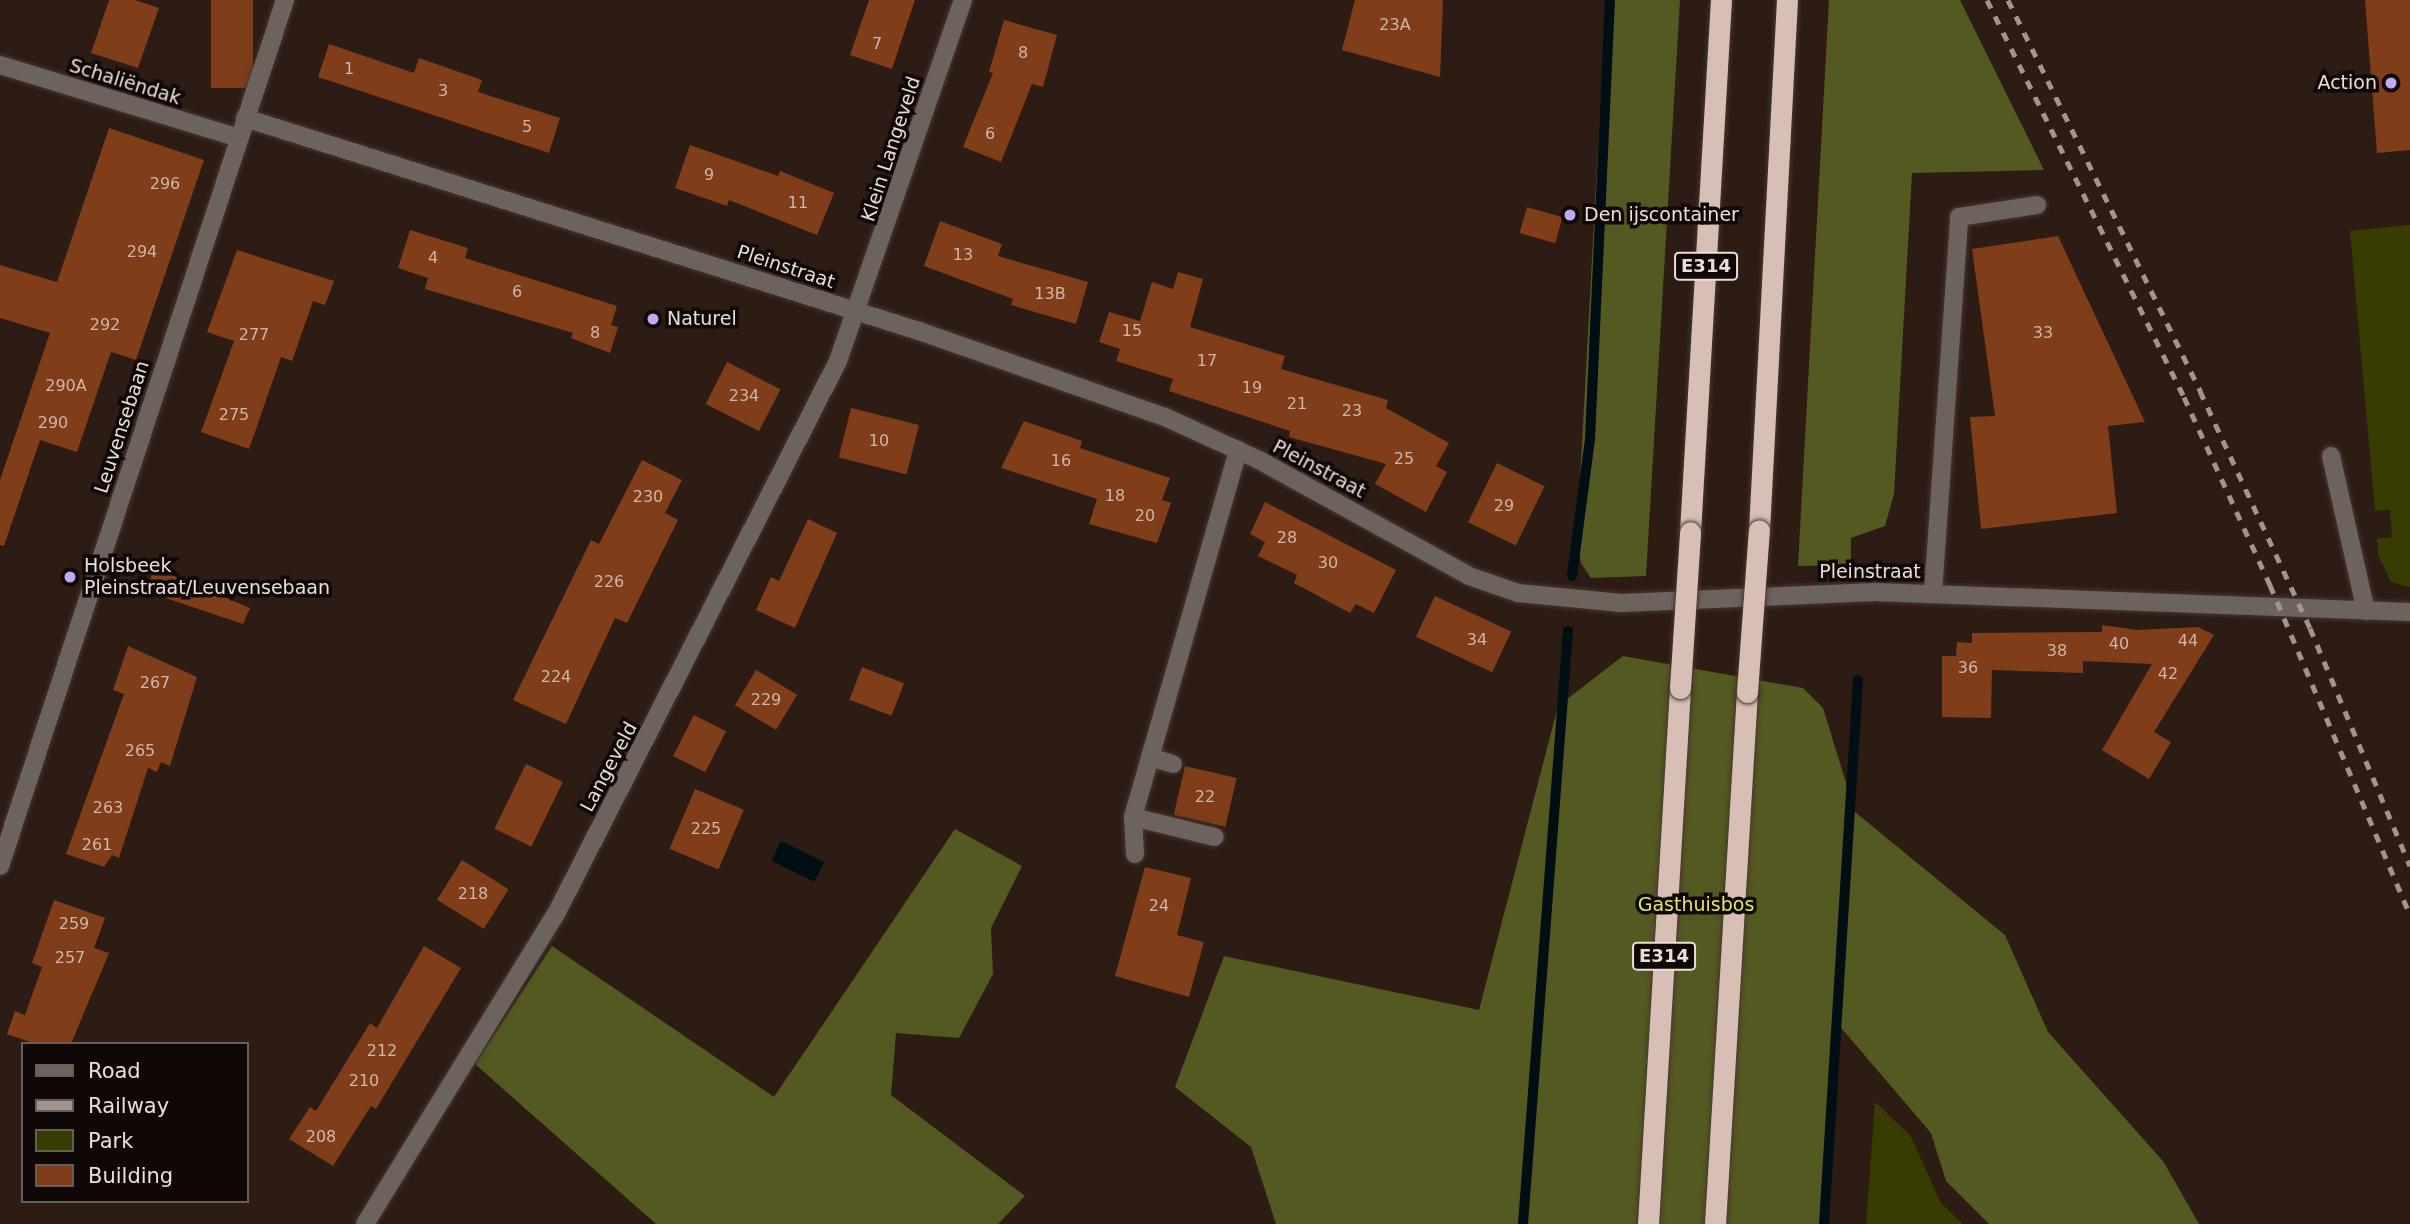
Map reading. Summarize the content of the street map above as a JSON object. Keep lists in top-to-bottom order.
{
  "streets": {
    "highway": ["E314"],
    "street": [
      "Schaliëndak",
      "Klein Langeveld",
      "Pleinstraat",
      "Leuvensebaan",
      "Langeveld"
    ]
  },
  "crossings": [
    ["Schaliëndak", "Leuvensebaan"],
    ["Klein Langeveld", "Pleinstraat"],
    ["Klein Langeveld", "Langeveld"],
    ["Pleinstraat", "Leuvensebaan"],
    ["Pleinstraat", "Langeveld"]
  ],
  "parks": ["Gasthuisbos"],
  "places": [
    "Action",
    "Den ijscontainer",
    "Naturel",
    "Holsbeek Pleinstraat/Leuvensebaan"
  ],
  "house_numbers": [
    "23A",
    "7",
    "8",
    "1",
    "3",
    "5",
    "6",
    "9",
    "296",
    "11",
    "294",
    "13",
    "4",
    "6",
    "13B",
    "292",
    "15",
    "8",
    "33",
    "277",
    "17",
    "290A",
    "19",
    "234",
    "21",
    "23",
    "275",
    "290",
    "10",
    "25",
    "16",
    "18",
    "230",
    "29",
    "20",
    "28",
    "30",
    "226",
    "34",
    "44",
    "40",
    "38",
    "36",
    "42",
    "224",
    "267",
    "229",
    "265",
    "22",
    "263",
    "225",
    "261",
    "218",
    "24",
    "259",
    "257",
    "212",
    "210",
    "208"
  ],
  "legend": [
    "Road",
    "Railway",
    "Park",
    "Building"
  ]
}
